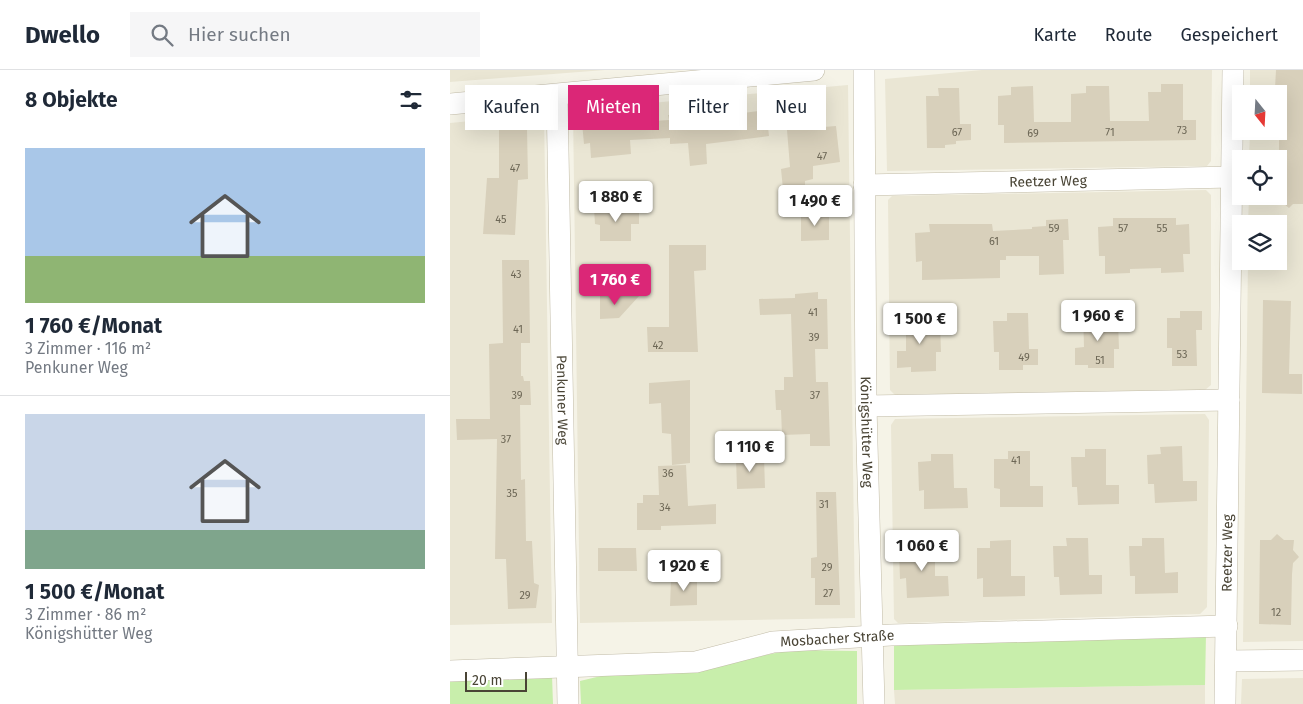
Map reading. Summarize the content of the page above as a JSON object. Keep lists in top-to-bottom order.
{
  "streets": {
    "street": [
      "Reetzer Weg",
      "Penkuner Weg",
      "Königshütter Weg",
      "Mosbacher Straße"
    ]
  },
  "crossings": [
    ["Reetzer Weg", "Königshütter Weg"],
    ["Reetzer Weg", "Mosbacher Straße"],
    ["Penkuner Weg", "Mosbacher Straße"],
    ["Königshütter Weg", "Mosbacher Straße"]
  ],
  "house_numbers": [
    "73",
    "67",
    "71",
    "69",
    "47",
    "47",
    "45",
    "59",
    "57",
    "55",
    "61",
    "43",
    "41",
    "41",
    "39",
    "42",
    "53",
    "49",
    "51",
    "39",
    "37",
    "37",
    "41",
    "36",
    "35",
    "31",
    "34",
    "29",
    "27",
    "29",
    "12"
  ],
  "scale_bar": "20 m",
  "north": "bottom",
  "page": {
    "header": "Dwello",
    "search": "Hier suchen",
    "nav": ["Karte", "Route", "Gespeichert"],
    "heading": "8 Objekte",
    "chip": [
      "Kaufen",
      "Mieten",
      "Filter",
      "Neu"
    ],
    "list": [
      {
        "name": "1 760 €/Monat",
        "note": "3 Zimmer · 116 m² · Penkuner Weg"
      },
      {
        "name": "1 500 €/Monat",
        "note": "3 Zimmer · 86 m² · Königshütter Weg"
      }
    ],
    "price": [
      "1 880 €",
      "1 490 €",
      "1 760 €",
      "1 960 €",
      "1 500 €",
      "1 110 €",
      "1 060 €",
      "1 920 €"
    ],
    "scale": "20 m"
  }
}
